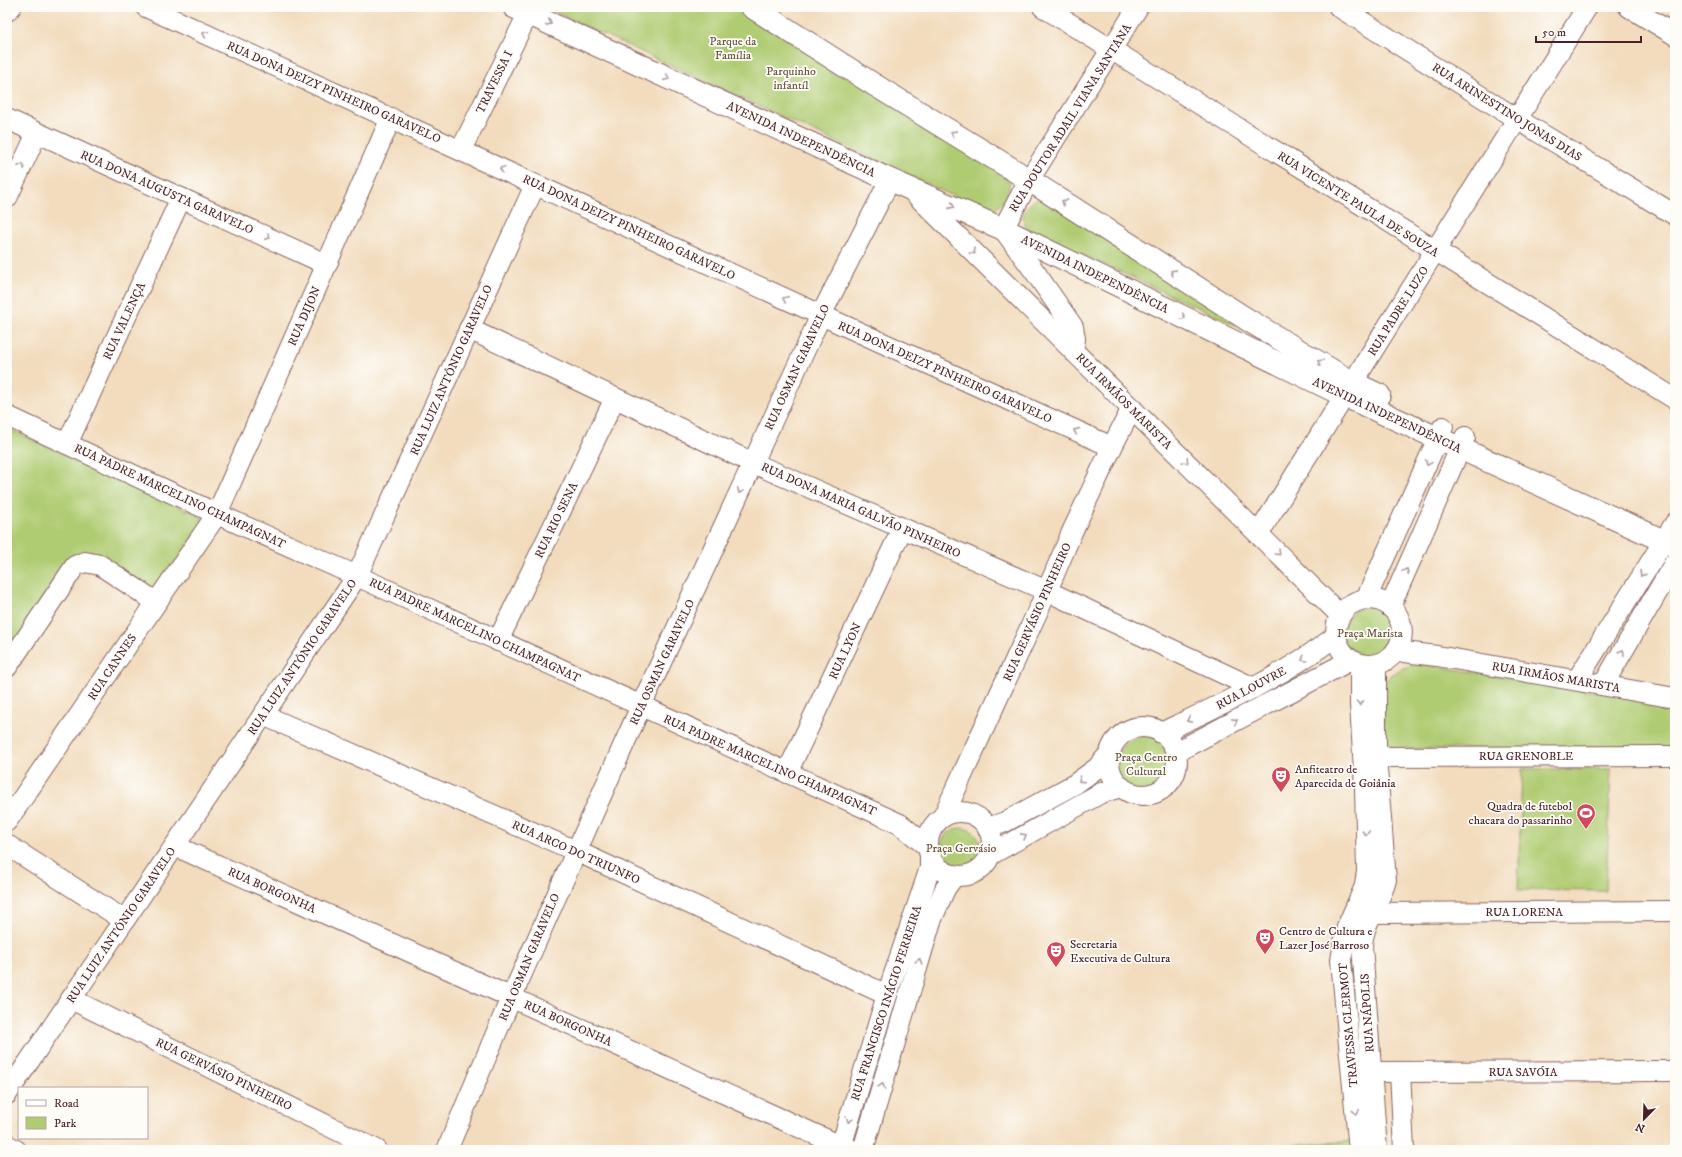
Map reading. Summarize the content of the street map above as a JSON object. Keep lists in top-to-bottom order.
{
  "streets": {
    "main road": ["AVENIDA INDEPENDÊNCIA"],
    "street": [
      "TRAVESSA I",
      "RUA DONA DEIZY PINHEIRO GARAVELO",
      "RUA ARINESTINO JONAS DIAS",
      "RUA DOUTOR ADAIL VIANA SANTANA",
      "RUA DONA AUGUSTA GARAVELO",
      "RUA VICENTE PAULA DE SOUZA",
      "RUA PADRE LUZO",
      "RUA DIJON",
      "RUA VALENÇA",
      "RUA OSMAN GARAVELO",
      "RUA LUIZ ANTÔNIO GARAVELO",
      "RUA IRMÃOS MARISTA",
      "RUA PADRE MARCELINO CHAMPAGNAT",
      "RUA DONA MARIA GALVÃO PINHEIRO",
      "RUA RIO SENA",
      "RUA GERVÁSIO PINHEIRO",
      "RUA LYON",
      "RUA CANNES",
      "RUA LOUVRE",
      "RUA GRENOBLE",
      "RUA ARCO DO TRIUNFO",
      "RUA BORGONHA",
      "RUA LORENA",
      "RUA FRANCISCO INÁCIO FERREIRA",
      "RUA NÁPOLIS",
      "TRAVESSA CLERMOT",
      "RUA SAVÓIA"
    ]
  },
  "crossings": [
    ["TRAVESSA I", "RUA DONA DEIZY PINHEIRO GARAVELO"],
    ["TRAVESSA I", "AVENIDA INDEPENDÊNCIA"],
    ["RUA DONA DEIZY PINHEIRO GARAVELO", "RUA DIJON"],
    ["RUA DONA DEIZY PINHEIRO GARAVELO", "RUA OSMAN GARAVELO"],
    ["RUA DONA DEIZY PINHEIRO GARAVELO", "RUA LUIZ ANTÔNIO GARAVELO"],
    ["RUA DONA DEIZY PINHEIRO GARAVELO", "RUA GERVÁSIO PINHEIRO"],
    ["RUA ARINESTINO JONAS DIAS", "RUA PADRE LUZO"],
    ["RUA DOUTOR ADAIL VIANA SANTANA", "AVENIDA INDEPENDÊNCIA"],
    ["RUA DOUTOR ADAIL VIANA SANTANA", "RUA VICENTE PAULA DE SOUZA"],
    ["AVENIDA INDEPENDÊNCIA", "RUA PADRE LUZO"],
    ["AVENIDA INDEPENDÊNCIA", "RUA OSMAN GARAVELO"],
    ["AVENIDA INDEPENDÊNCIA", "RUA IRMÃOS MARISTA"],
    ["RUA DONA AUGUSTA GARAVELO", "RUA DIJON"],
    ["RUA DONA AUGUSTA GARAVELO", "RUA VALENÇA"],
    ["RUA VICENTE PAULA DE SOUZA", "RUA PADRE LUZO"],
    ["RUA PADRE LUZO", "RUA IRMÃOS MARISTA"],
    ["RUA DIJON", "RUA PADRE MARCELINO CHAMPAGNAT"],
    ["RUA DIJON", "RUA CANNES"],
    ["RUA VALENÇA", "RUA PADRE MARCELINO CHAMPAGNAT"],
    ["RUA OSMAN GARAVELO", "RUA IRMÃOS MARISTA"],
    ["RUA OSMAN GARAVELO", "RUA PADRE MARCELINO CHAMPAGNAT"],
    ["RUA OSMAN GARAVELO", "RUA DONA MARIA GALVÃO PINHEIRO"],
    ["RUA OSMAN GARAVELO", "RUA ARCO DO TRIUNFO"],
    ["RUA OSMAN GARAVELO", "RUA BORGONHA"],
    ["RUA LUIZ ANTÔNIO GARAVELO", "RUA PADRE MARCELINO CHAMPAGNAT"],
    ["RUA LUIZ ANTÔNIO GARAVELO", "RUA DONA MARIA GALVÃO PINHEIRO"],
    ["RUA LUIZ ANTÔNIO GARAVELO", "RUA GERVÁSIO PINHEIRO"],
    ["RUA LUIZ ANTÔNIO GARAVELO", "RUA ARCO DO TRIUNFO"],
    ["RUA LUIZ ANTÔNIO GARAVELO", "RUA BORGONHA"],
    ["RUA IRMÃOS MARISTA", "RUA GERVÁSIO PINHEIRO"],
    ["RUA IRMÃOS MARISTA", "RUA LOUVRE"],
    ["RUA IRMÃOS MARISTA", "TRAVESSA CLERMOT"],
    ["RUA PADRE MARCELINO CHAMPAGNAT", "RUA RIO SENA"],
    ["RUA PADRE MARCELINO CHAMPAGNAT", "RUA GERVÁSIO PINHEIRO"],
    ["RUA PADRE MARCELINO CHAMPAGNAT", "RUA LYON"],
    ["RUA PADRE MARCELINO CHAMPAGNAT", "RUA CANNES"],
    ["RUA PADRE MARCELINO CHAMPAGNAT", "RUA FRANCISCO INÁCIO FERREIRA"],
    ["RUA DONA MARIA GALVÃO PINHEIRO", "RUA RIO SENA"],
    ["RUA DONA MARIA GALVÃO PINHEIRO", "RUA GERVÁSIO PINHEIRO"],
    ["RUA DONA MARIA GALVÃO PINHEIRO", "RUA LYON"],
    ["RUA DONA MARIA GALVÃO PINHEIRO", "RUA LOUVRE"],
    ["RUA GERVÁSIO PINHEIRO", "RUA FRANCISCO INÁCIO FERREIRA"],
    ["RUA LOUVRE", "TRAVESSA CLERMOT"],
    ["RUA GRENOBLE", "RUA NÁPOLIS"],
    ["RUA ARCO DO TRIUNFO", "RUA FRANCISCO INÁCIO FERREIRA"],
    ["RUA BORGONHA", "RUA FRANCISCO INÁCIO FERREIRA"],
    ["RUA LORENA", "RUA NÁPOLIS"],
    ["RUA NÁPOLIS", "RUA SAVÓIA"]
  ],
  "one_way": ["RUA DONA DEIZY PINHEIRO GARAVELO", "RUA DONA AUGUSTA GARAVELO", "RUA IRMÃOS MARISTA"],
  "parks": [
    "Parque da Família",
    "Parquinho infantíl",
    "Praça Marista",
    "Praça Centro Cultural",
    "Praça Gervásio"
  ],
  "places": {
    "theatre": ["Anfiteatro de Aparecida de Goiânia", "Centro de Cultura e Lazer José Barroso", "Secretaria Executiva de Cultura"],
    "sports": ["Quadra de futebol chacara do passarinho"]
  },
  "legend": ["Road", "Park"],
  "scale_bar": "50 m",
  "north": "bottom left"
}
